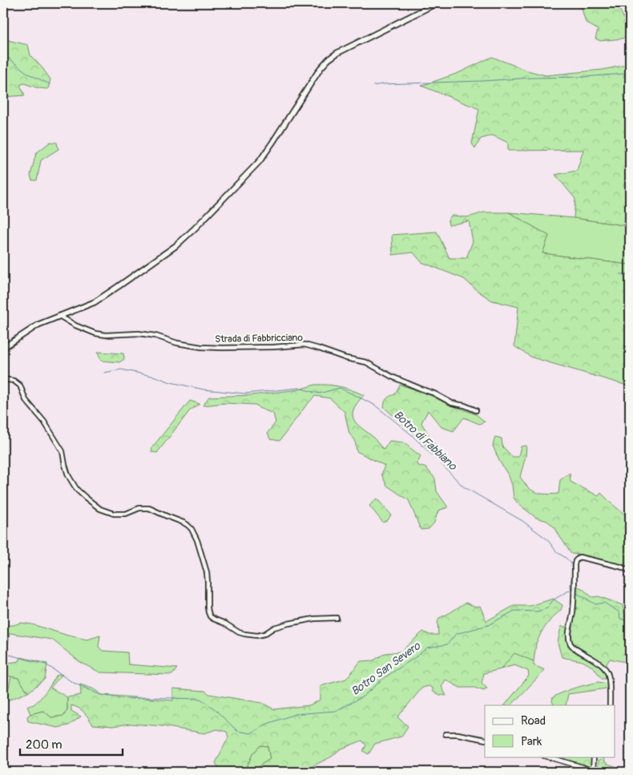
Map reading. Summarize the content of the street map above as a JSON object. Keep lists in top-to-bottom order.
{
  "streets": {
    "street": ["Strada di Fabbricciano"]
  },
  "water": ["Botro di Fabbiano", "Botro San Severo"],
  "legend": ["Road", "Park"],
  "scale_bar": "200 m"
}
